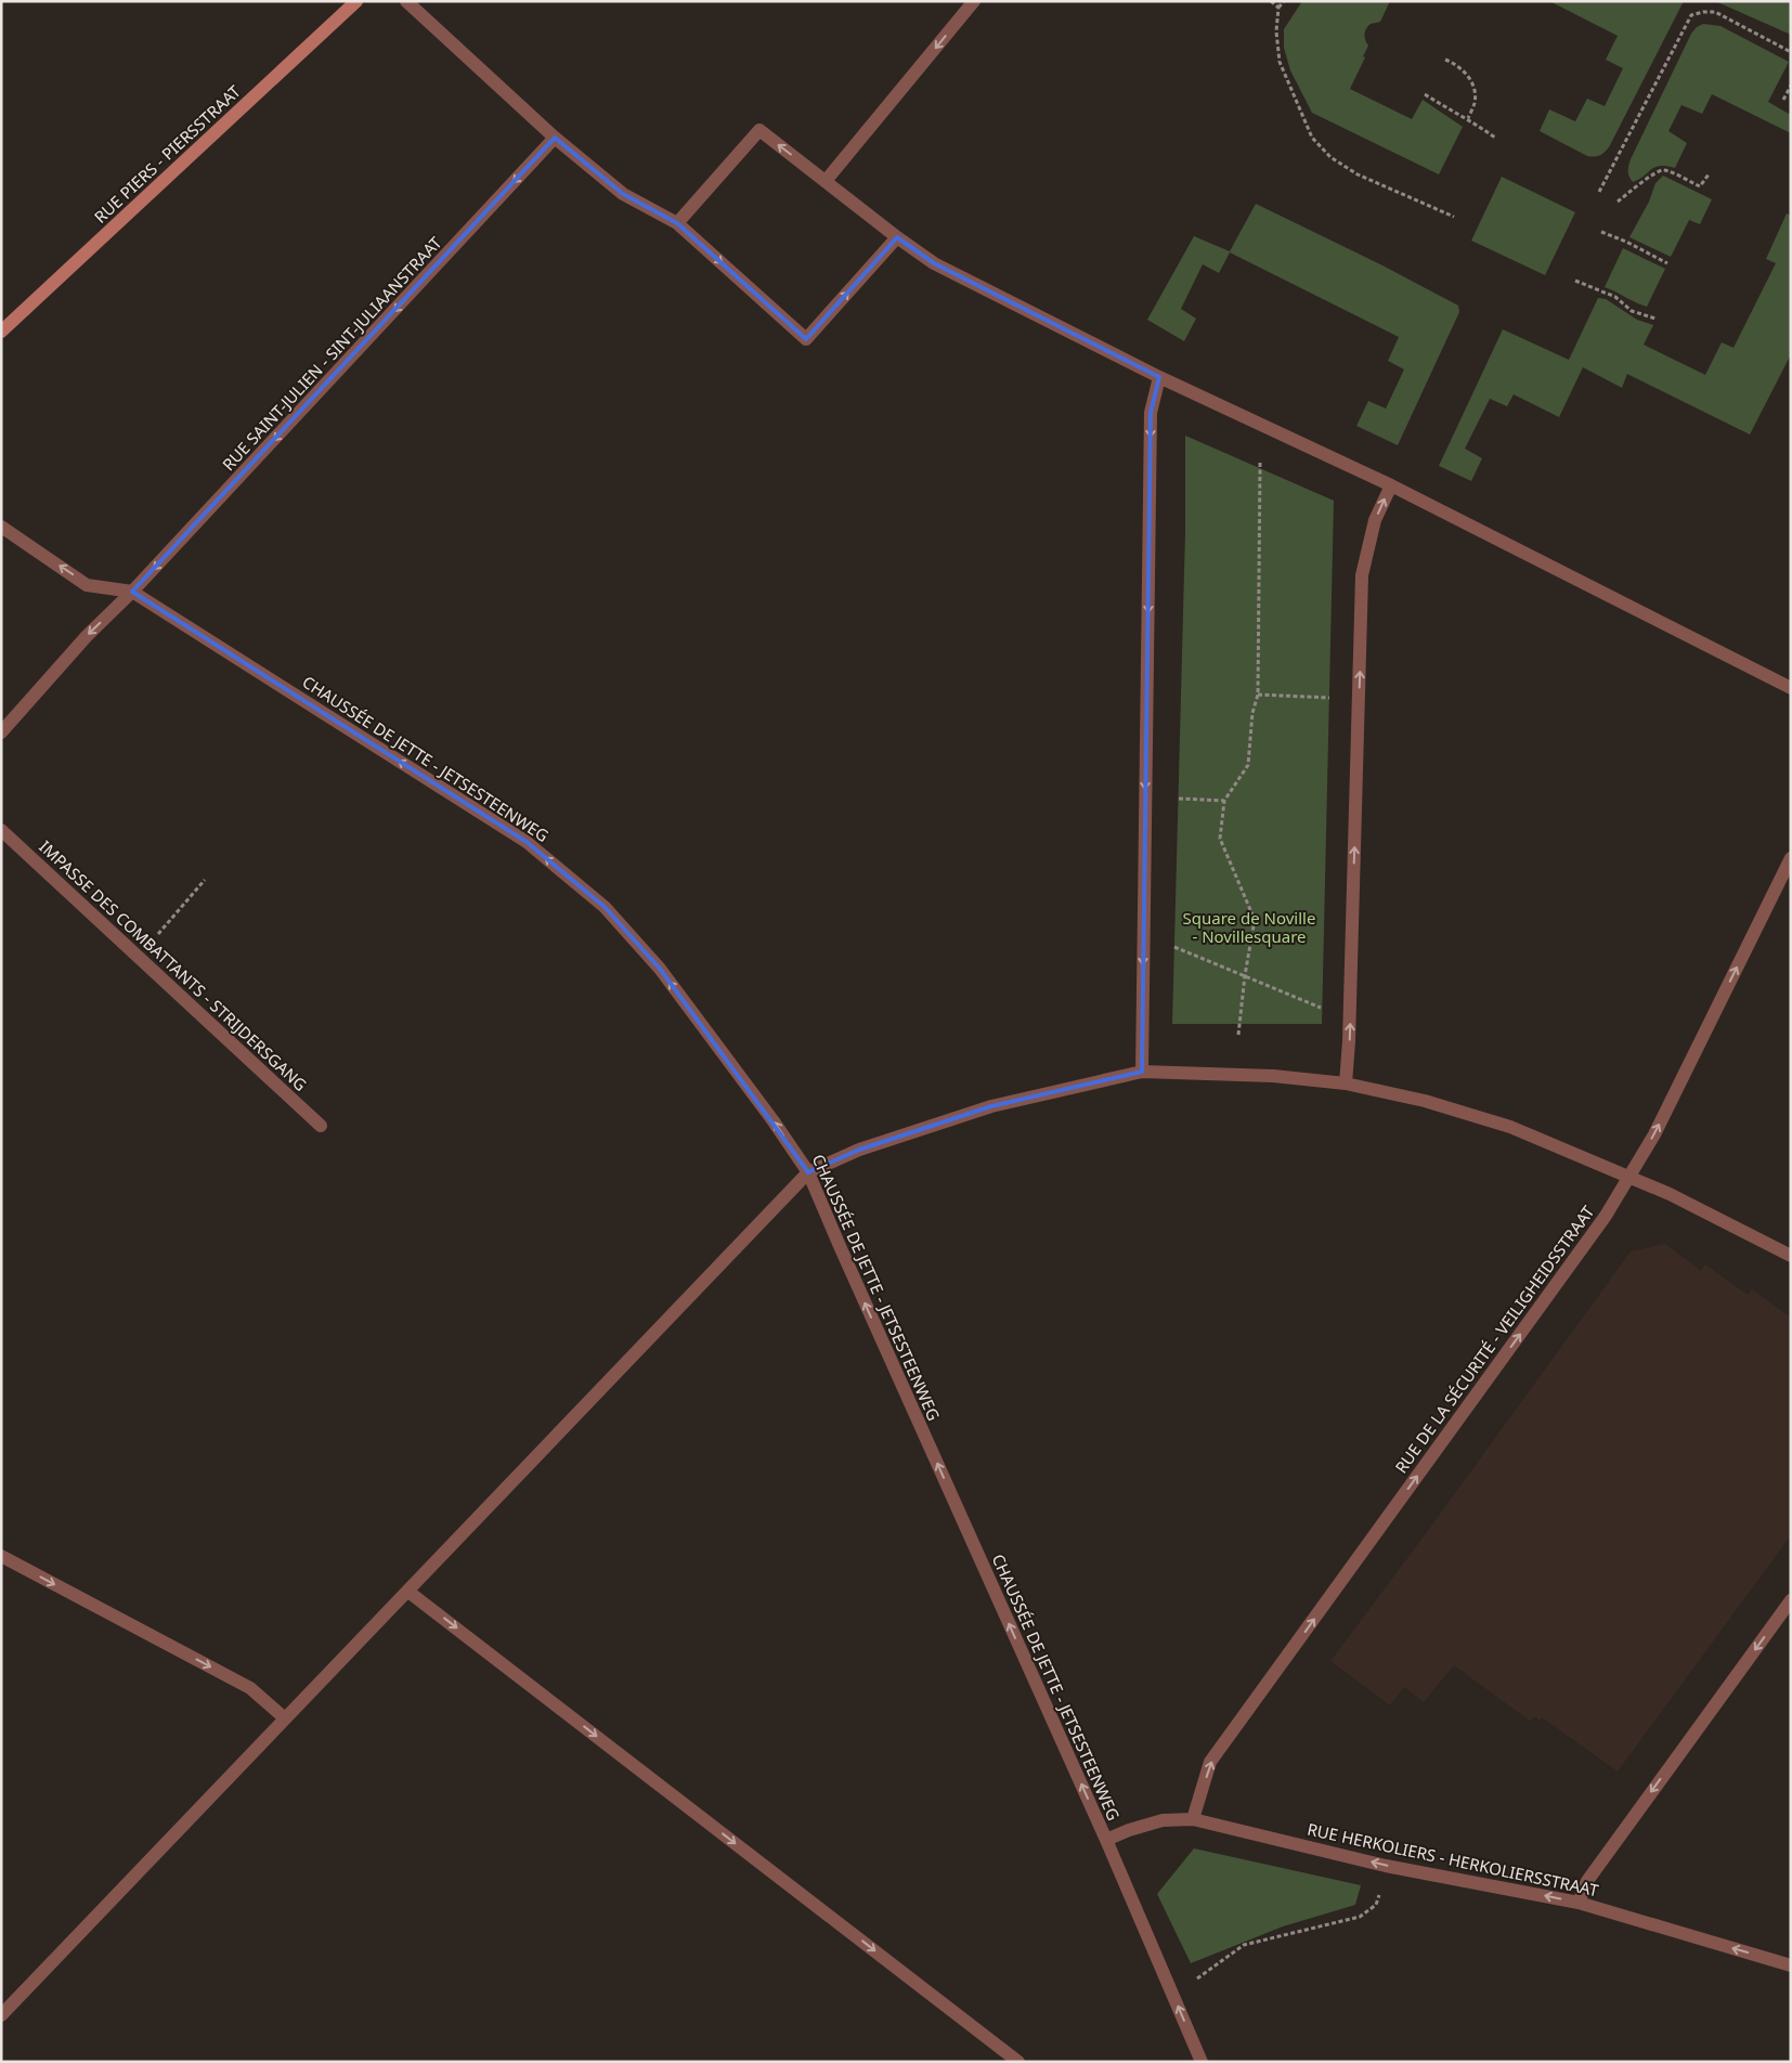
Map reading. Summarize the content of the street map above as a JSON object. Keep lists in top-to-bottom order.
{
  "streets": {
    "street": [
      "RUE PIERS - PIERSSTRAAT",
      "RUE SAINT-JULIEN - SINT-JULIAANSTRAAT",
      "CHAUSSÉE DE JETTE - JETSESTEENWEG",
      "IMPASSE DES COMBATTANTS - STRIJDERSGANG",
      "RUE DE LA SÉCURITÉ - VEILIGHEIDSSTRAAT",
      "RUE HERKOLIERS - HERKOLIERSSTRAAT"
    ]
  },
  "crossings": [
    ["RUE SAINT-JULIEN - SINT-JULIAANSTRAAT", "CHAUSSÉE DE JETTE - JETSESTEENWEG"],
    ["CHAUSSÉE DE JETTE - JETSESTEENWEG", "RUE HERKOLIERS - HERKOLIERSSTRAAT"],
    ["RUE DE LA SÉCURITÉ - VEILIGHEIDSSTRAAT", "RUE HERKOLIERS - HERKOLIERSSTRAAT"]
  ],
  "one_way": [
    "RUE SAINT-JULIEN - SINT-JULIAANSTRAAT",
    "CHAUSSÉE DE JETTE - JETSESTEENWEG",
    "RUE DE LA SÉCURITÉ - VEILIGHEIDSSTRAAT",
    "RUE HERKOLIERS - HERKOLIERSSTRAAT"
  ],
  "parks": ["Square de Noville - Novillesquare"]
}
